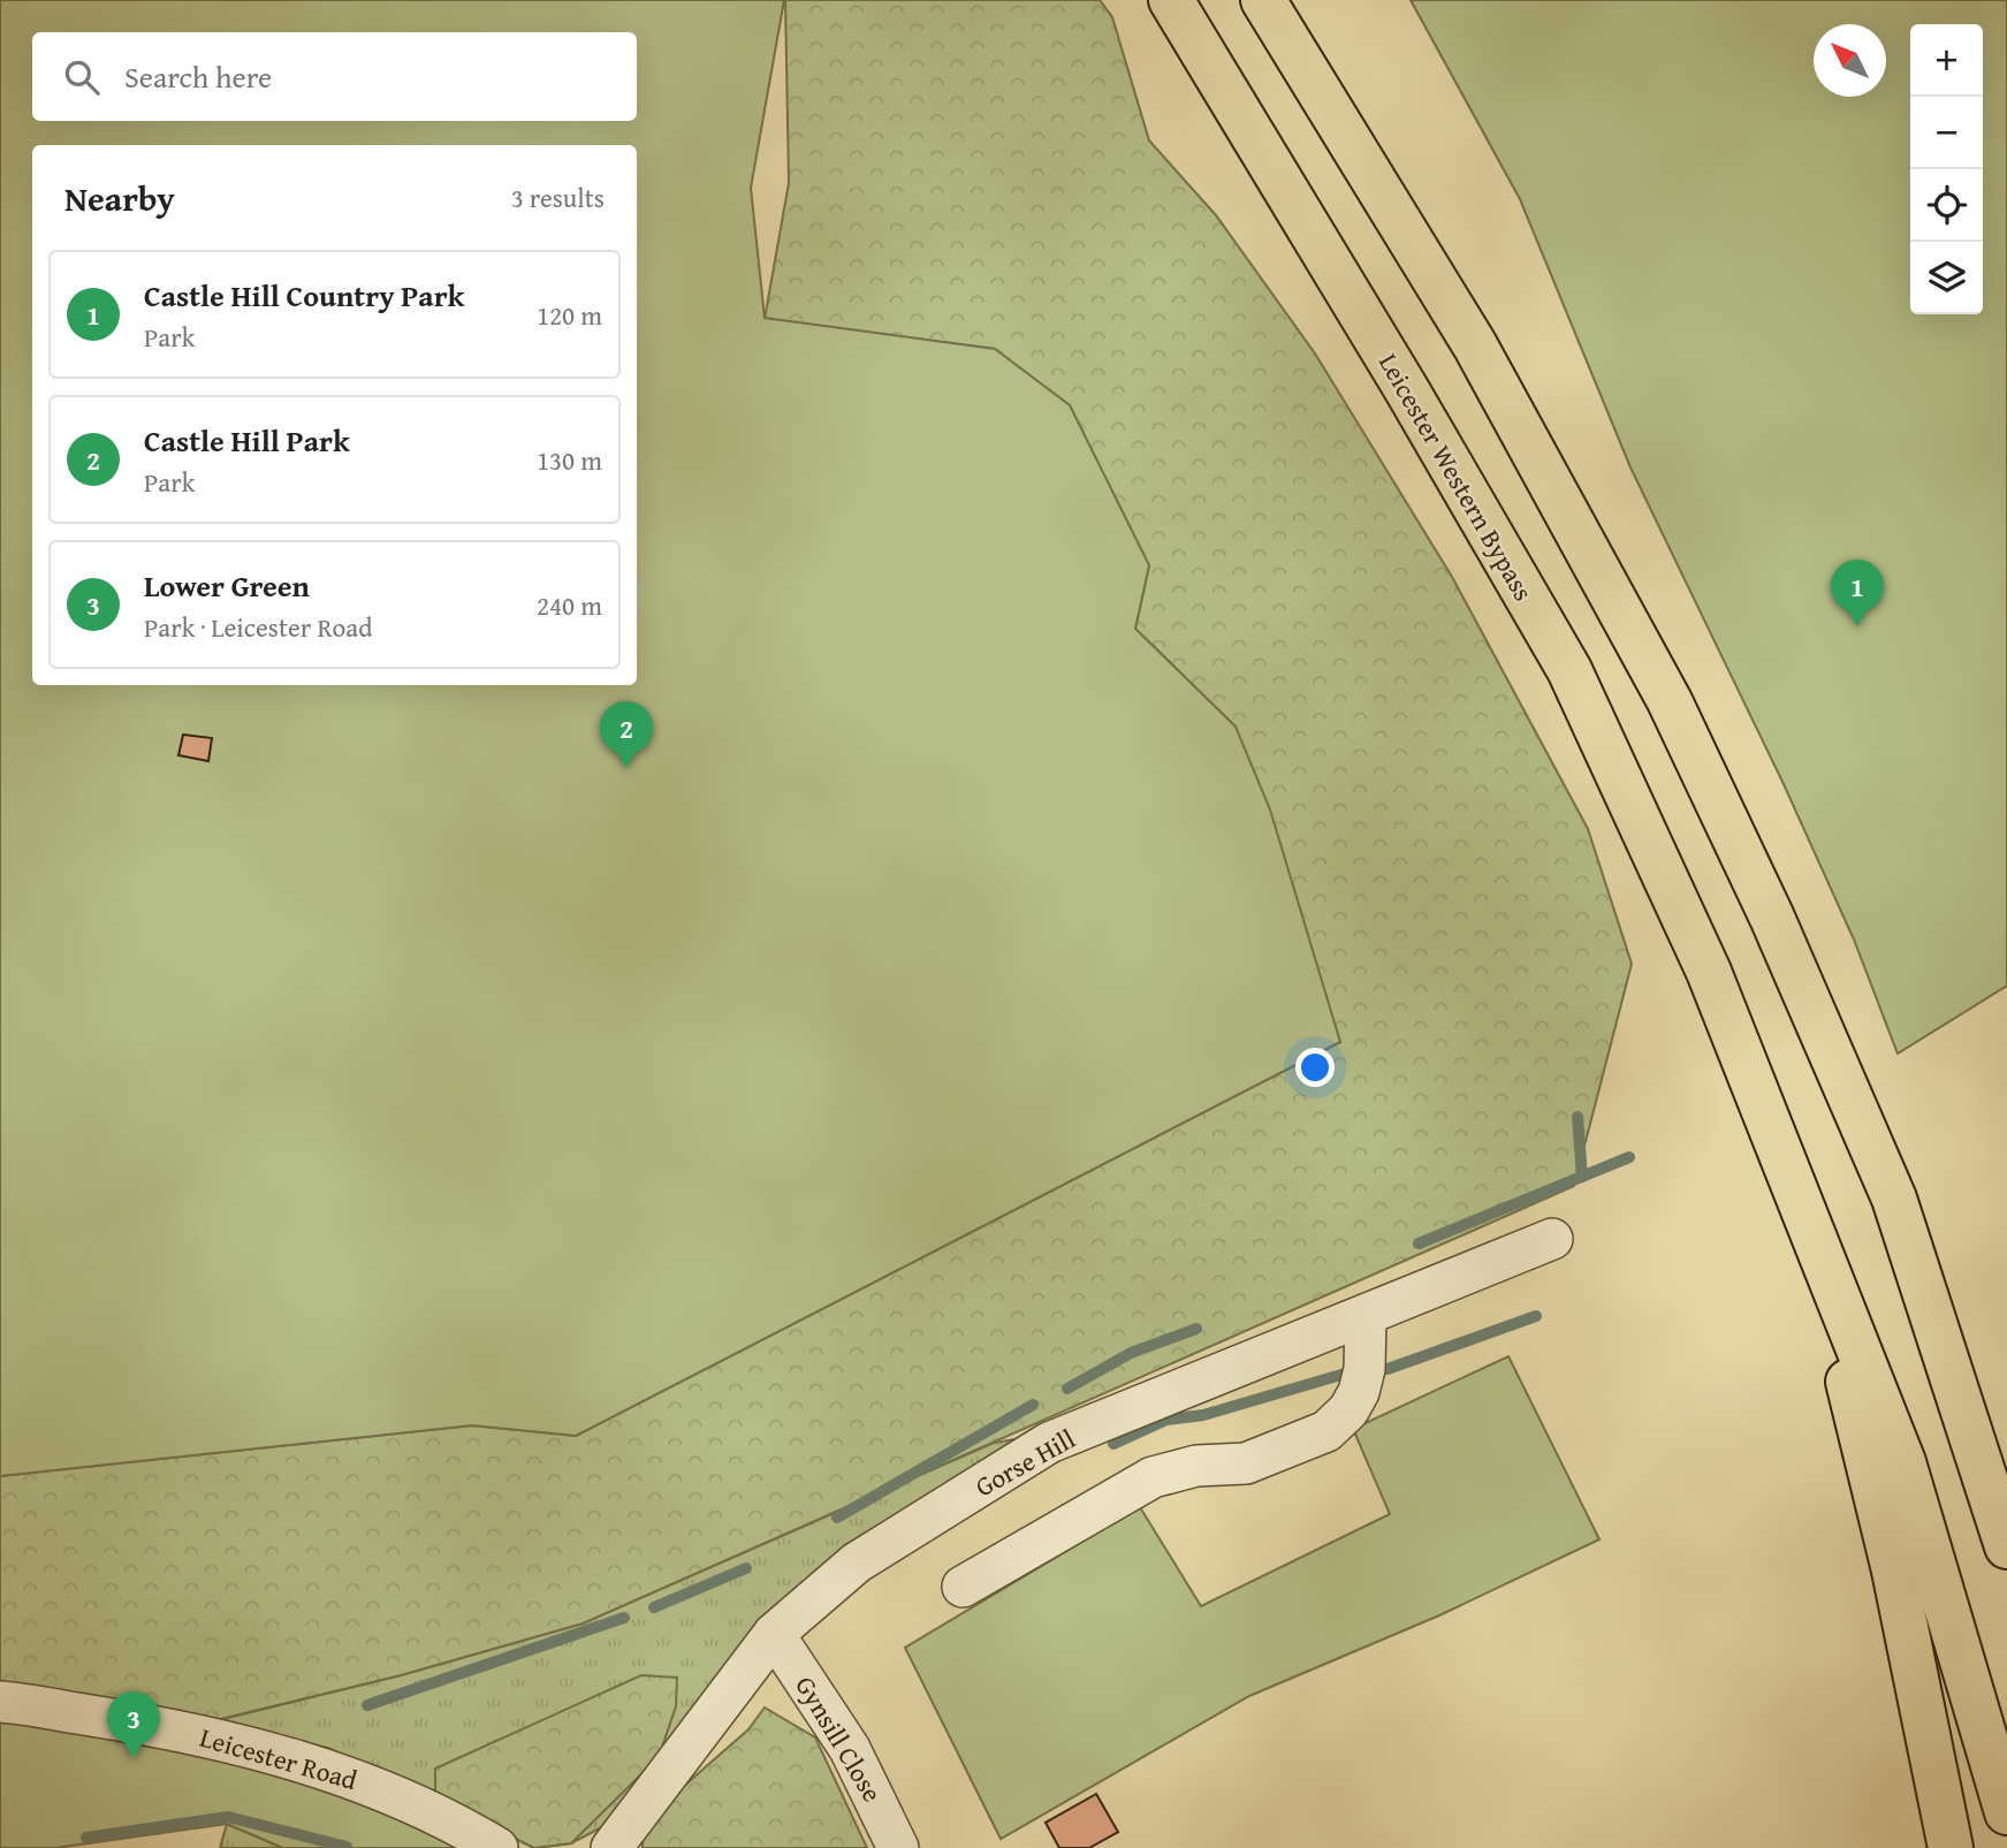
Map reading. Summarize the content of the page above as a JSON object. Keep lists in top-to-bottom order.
{
  "streets": {
    "highway": ["Leicester Western Bypass"],
    "street": ["Gorse Hill", "Gynsill Close", "Leicester Road"]
  },
  "crossings": [
    ["Gorse Hill", "Gynsill Close"]
  ],
  "north": "top left",
  "page": {
    "map_buttons": ["+", "−"],
    "search": "Search here",
    "heading": ["Nearby", "3 results"],
    "list": [
      {
        "mark": "1",
        "name": "Castle Hill Country Park",
        "note": "Park",
        "value": "120 m"
      },
      {
        "mark": "2",
        "name": "Castle Hill Park",
        "note": "Park",
        "value": "130 m"
      },
      {
        "mark": "3",
        "name": "Lower Green",
        "note": "Park · Leicester Road",
        "value": "240 m"
      }
    ],
    "pins": ["1", "2", "3"]
  }
}
